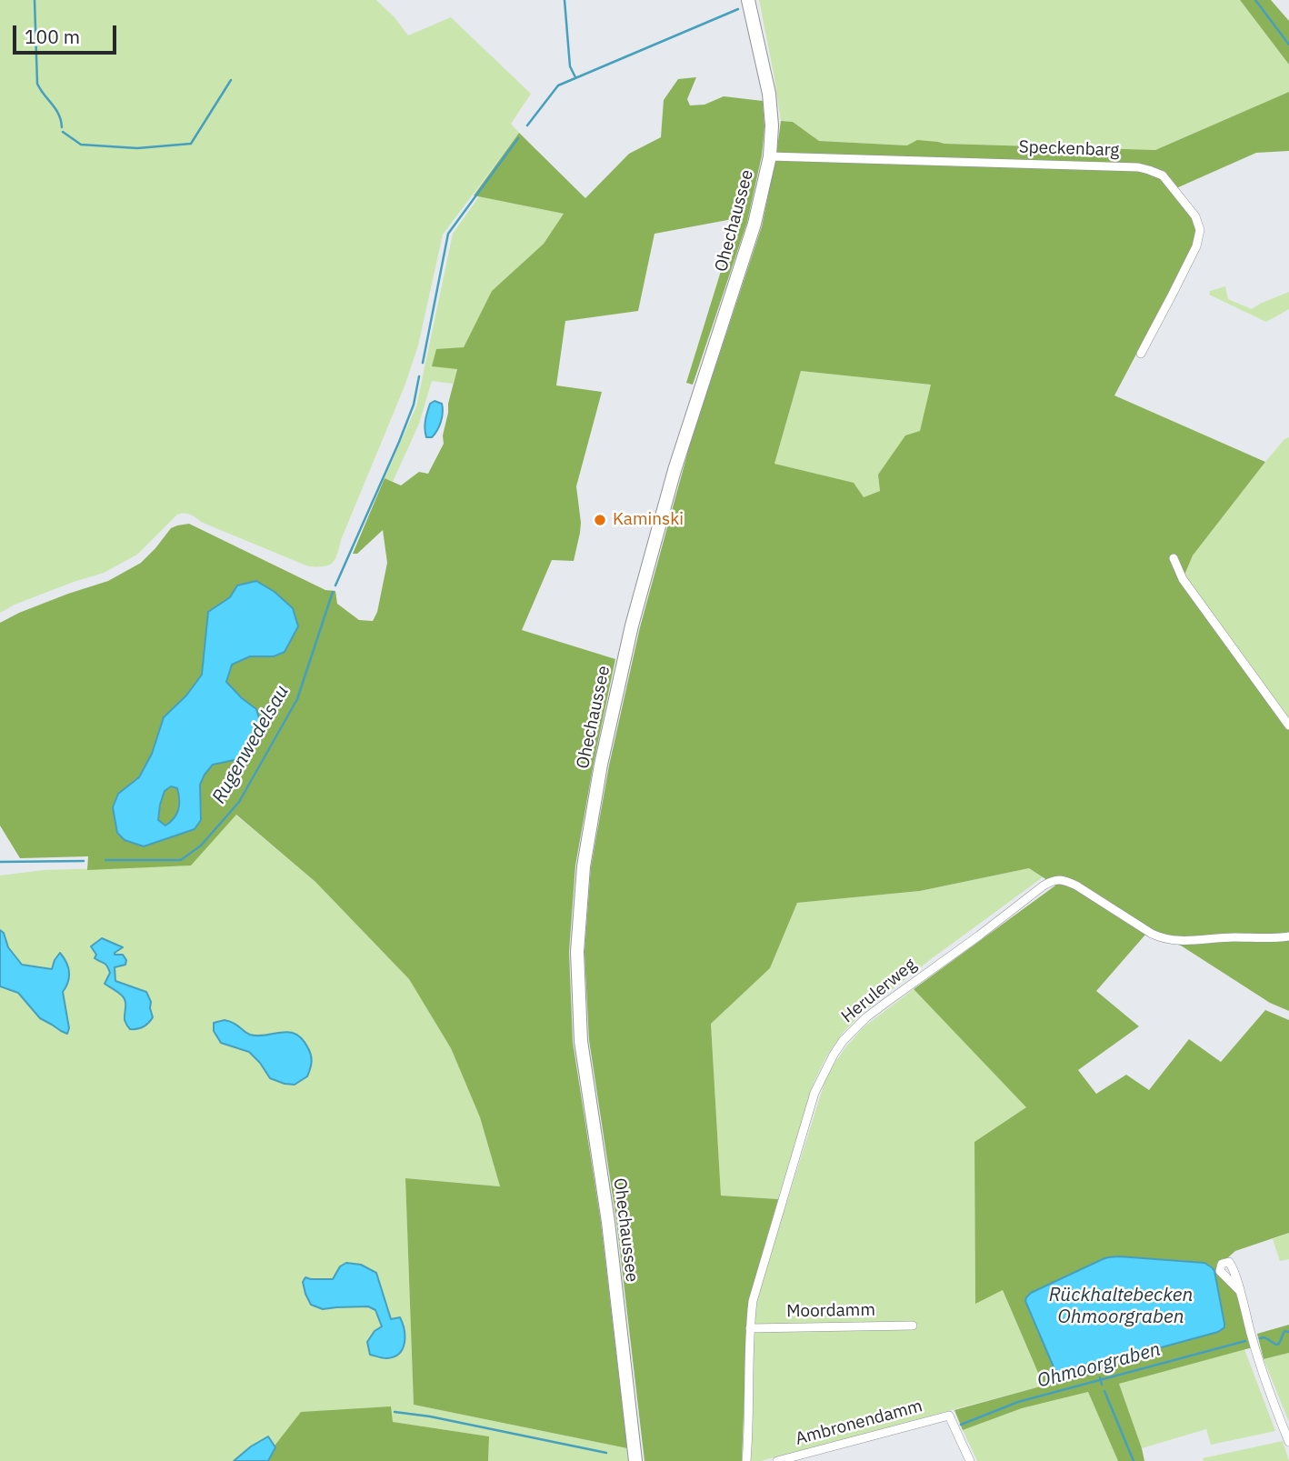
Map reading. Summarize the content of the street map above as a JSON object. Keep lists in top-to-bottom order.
{
  "streets": {
    "main road": ["Ohechaussee"],
    "street": [
      "Speckenbarg",
      "Herulerweg",
      "Moordamm",
      "Ambronendamm"
    ]
  },
  "crossings": [
    ["Speckenbarg", "Ohechaussee"],
    ["Herulerweg", "Moordamm"]
  ],
  "water": ["Rugenwedelsau", "Rückhaltebecken Ohmoorgraben", "Ohmoorgraben"],
  "places": ["Kaminski"],
  "scale_bar": "100 m"
}
